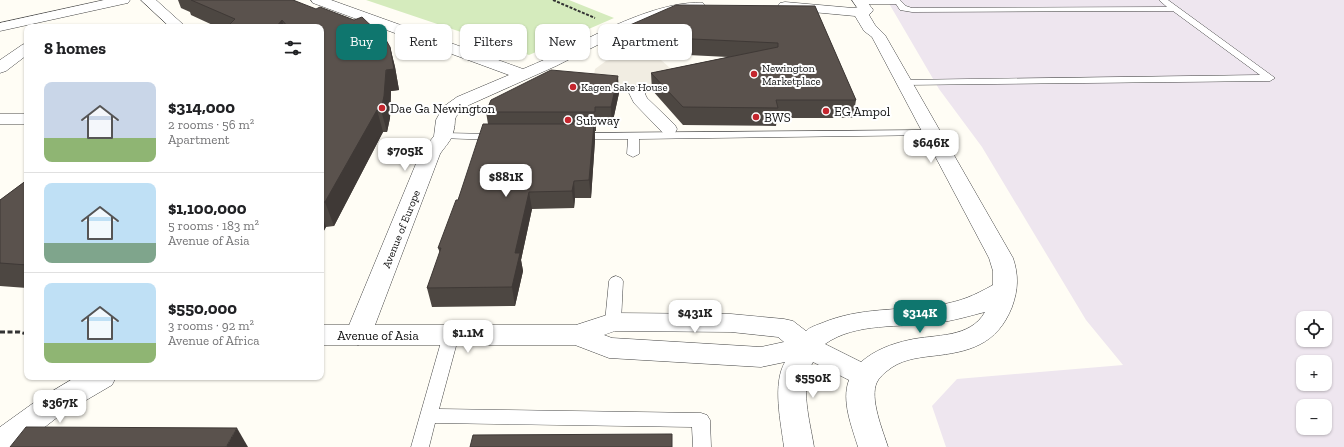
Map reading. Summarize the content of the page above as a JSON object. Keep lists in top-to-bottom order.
{
  "streets": {
    "street": ["Avenue of Europe", "Avenue of Asia"]
  },
  "crossings": [
    ["Avenue of Europe", "Avenue of Asia"]
  ],
  "places": [
    "Newington Marketplace",
    "Kagen Sake House",
    "Dae Ga Newington",
    "EG Ampol",
    "BWS",
    "Subway"
  ],
  "page": {
    "chip": [
      "Buy",
      "Rent",
      "Filters",
      "New",
      "Apartment"
    ],
    "heading": "8 homes",
    "list": [
      {
        "name": "$314,000",
        "note": "2 rooms · 56 m² · Apartment"
      },
      {
        "name": "$1,100,000",
        "note": "5 rooms · 183 m² · Avenue of Asia"
      },
      {
        "name": "$550,000",
        "note": "3 rooms · 92 m² · Avenue of Africa"
      }
    ],
    "price": [
      "$646K",
      "$705K",
      "$881K",
      "$431K",
      "$314K",
      "$1.1M",
      "$550K",
      "$367K"
    ],
    "map_buttons": ["+", "−"]
  }
}
